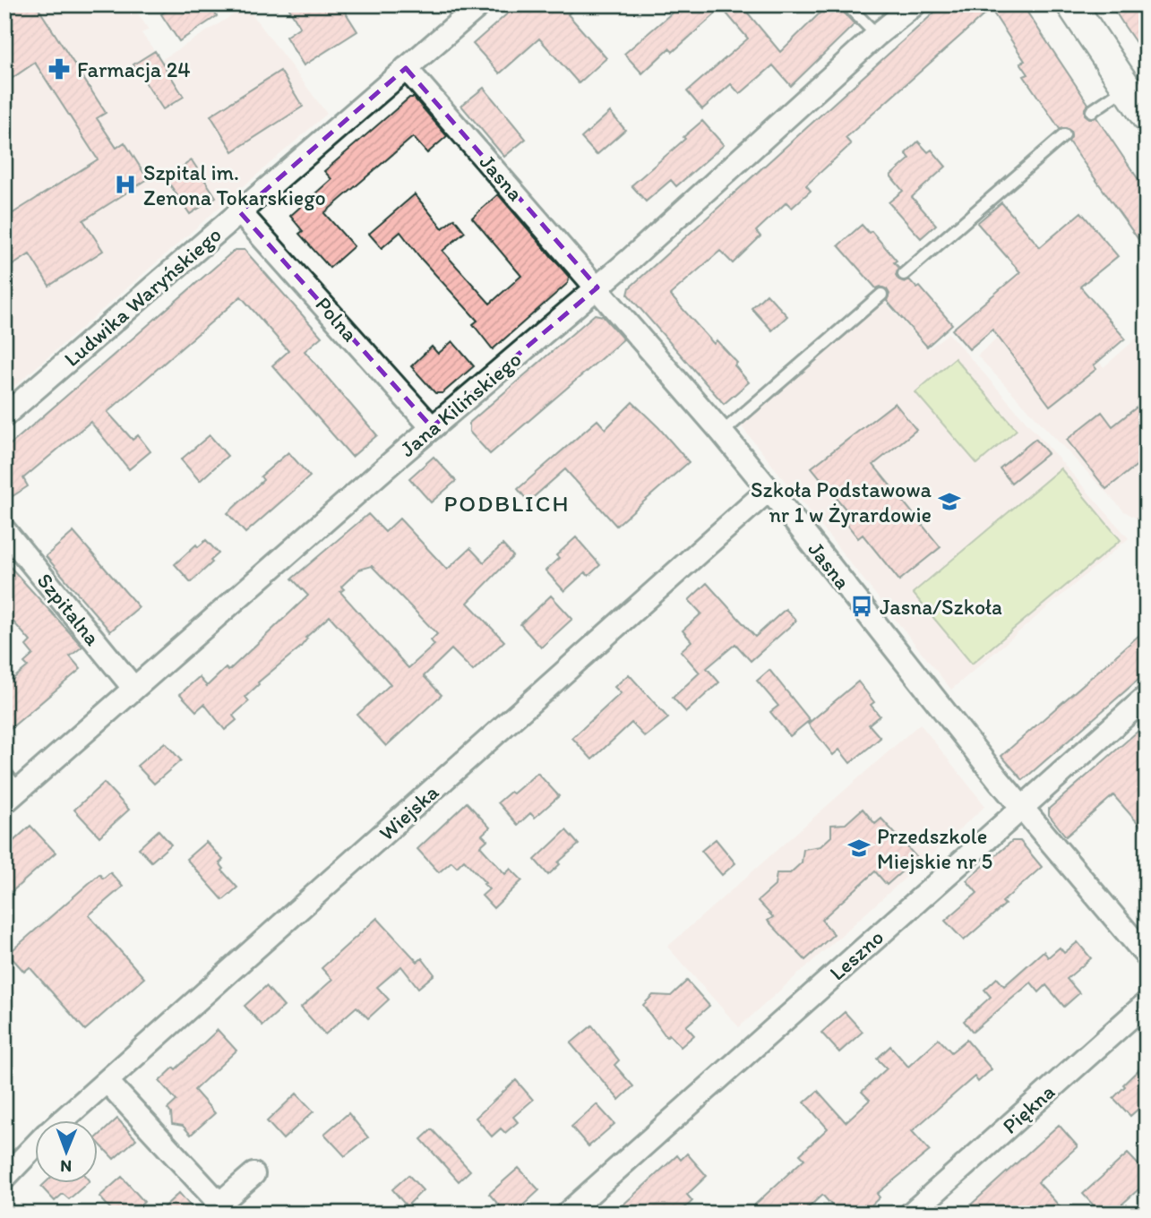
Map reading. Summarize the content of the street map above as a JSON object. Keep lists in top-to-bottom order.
{
  "streets": {
    "street": [
      "Jasna",
      "Ludwika Waryńskiego",
      "Polna",
      "Jana Kilińskiego",
      "Szpitalna",
      "Wiejska",
      "Leszno",
      "Piękna"
    ]
  },
  "crossings": [
    ["Jasna", "Ludwika Waryńskiego"],
    ["Jasna", "Jana Kilińskiego"],
    ["Jasna", "Wiejska"],
    ["Jasna", "Leszno"],
    ["Ludwika Waryńskiego", "Polna"],
    ["Polna", "Jana Kilińskiego"],
    ["Jana Kilińskiego", "Szpitalna"]
  ],
  "districts": ["PODBLICH"],
  "places": {
    "pharmacy": ["Farmacja 24"],
    "hospital": ["Szpital im. Zenona Tokarskiego"],
    "school or university": ["Szkoła Podstawowa nr 1 w Żyrardowie", "Przedszkole Miejskie nr 5"],
    "bus stop": ["Jasna/Szkoła"]
  },
  "north": "bottom"
}
